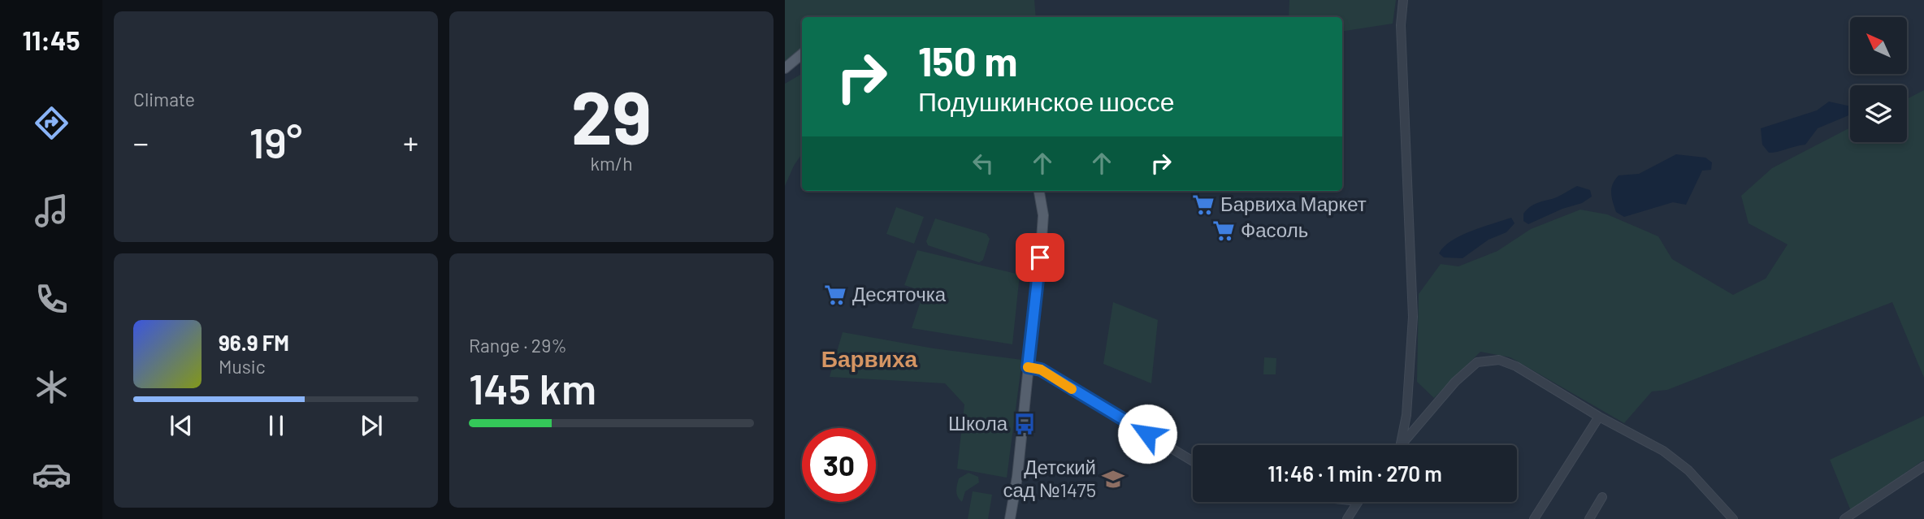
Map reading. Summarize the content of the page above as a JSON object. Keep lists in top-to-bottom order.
{
  "districts": ["Барвиха"],
  "places": {
    "supermarket": ["Барвиха Маркет", "Фасоль", "Десяточка"],
    "bus stop": ["Школа"],
    "school or university": ["Детский сад №1475"]
  },
  "north": "top left",
  "page": {
    "tabs": "11:45",
    "tile": [
      "Climate",
      ["29", "km/h"],
      ["Range · 29%", "145 km"]
    ],
    "turn": ["150 m", "Подушкинское шоссе"],
    "heat": ["−", "19°", "+"],
    "song": ["96.9 FM", "Music"],
    "limit": "30",
    "trip": "11:46 · 1 min · 270 m"
  }
}
